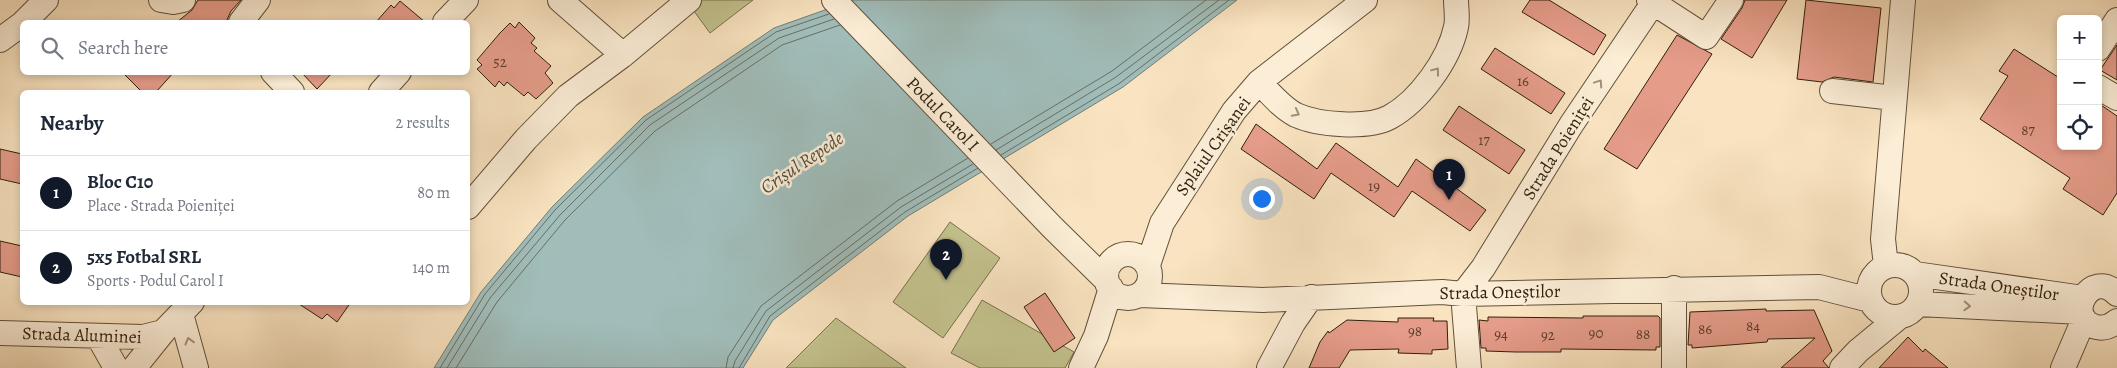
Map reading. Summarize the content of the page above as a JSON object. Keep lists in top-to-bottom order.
{
  "streets": {
    "street": [
      "Podul Carol I",
      "Splaiul Crișanei",
      "Strada Poieniței",
      "Strada Oneștilor",
      "Strada Aluminei"
    ]
  },
  "crossings": [
    ["Podul Carol I", "Strada Oneștilor"],
    ["Splaiul Crișanei", "Strada Oneștilor"],
    ["Strada Poieniței", "Strada Oneștilor"]
  ],
  "one_way": ["Strada Poieniței"],
  "water": ["Crișul Repede"],
  "house_numbers": [
    "52",
    "16",
    "87",
    "17",
    "19",
    "84",
    "86",
    "98",
    "90",
    "94",
    "88",
    "92"
  ],
  "page": {
    "map_buttons": ["+", "−"],
    "search": "Search here",
    "heading": ["Nearby", "2 results"],
    "list": [
      {
        "mark": "1",
        "name": "Bloc C10",
        "note": "Place · Strada Poieniței",
        "value": "80 m"
      },
      {
        "mark": "2",
        "name": "5x5 Fotbal SRL",
        "note": "Sports · Podul Carol I",
        "value": "140 m"
      }
    ],
    "pins": ["1", "2"]
  }
}
